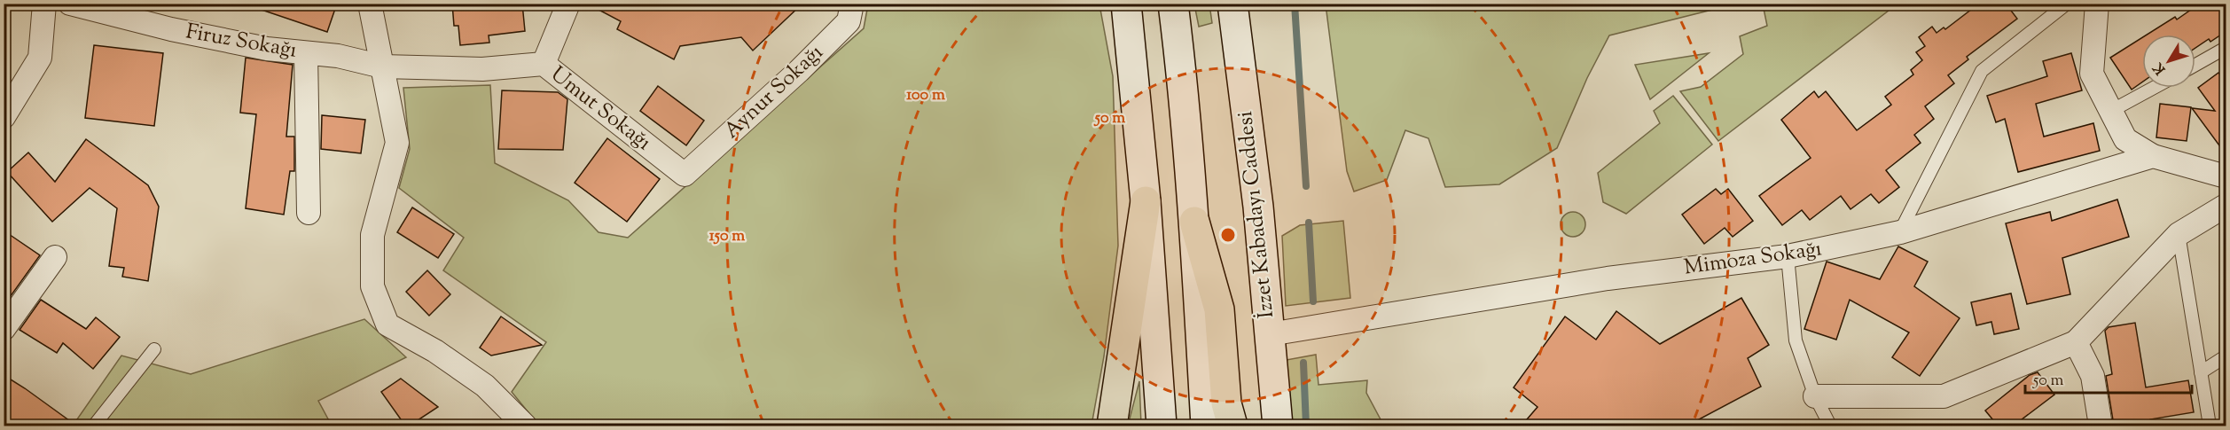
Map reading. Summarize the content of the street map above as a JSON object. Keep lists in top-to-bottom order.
{
  "streets": {
    "main road": ["İzzet Kabadayı Caddesi"],
    "street": [
      "Firuz Sokağı",
      "Aynur Sokağı",
      "Umut Sokağı",
      "Mimoza Sokağı"
    ]
  },
  "crossings": [
    ["Firuz Sokağı", "Umut Sokağı"],
    ["Aynur Sokağı", "Umut Sokağı"],
    ["İzzet Kabadayı Caddesi", "Mimoza Sokağı"]
  ],
  "scale_bar": "50 m",
  "north": "bottom left",
  "rings": ["100 m", "50 m", "150 m"]
}
